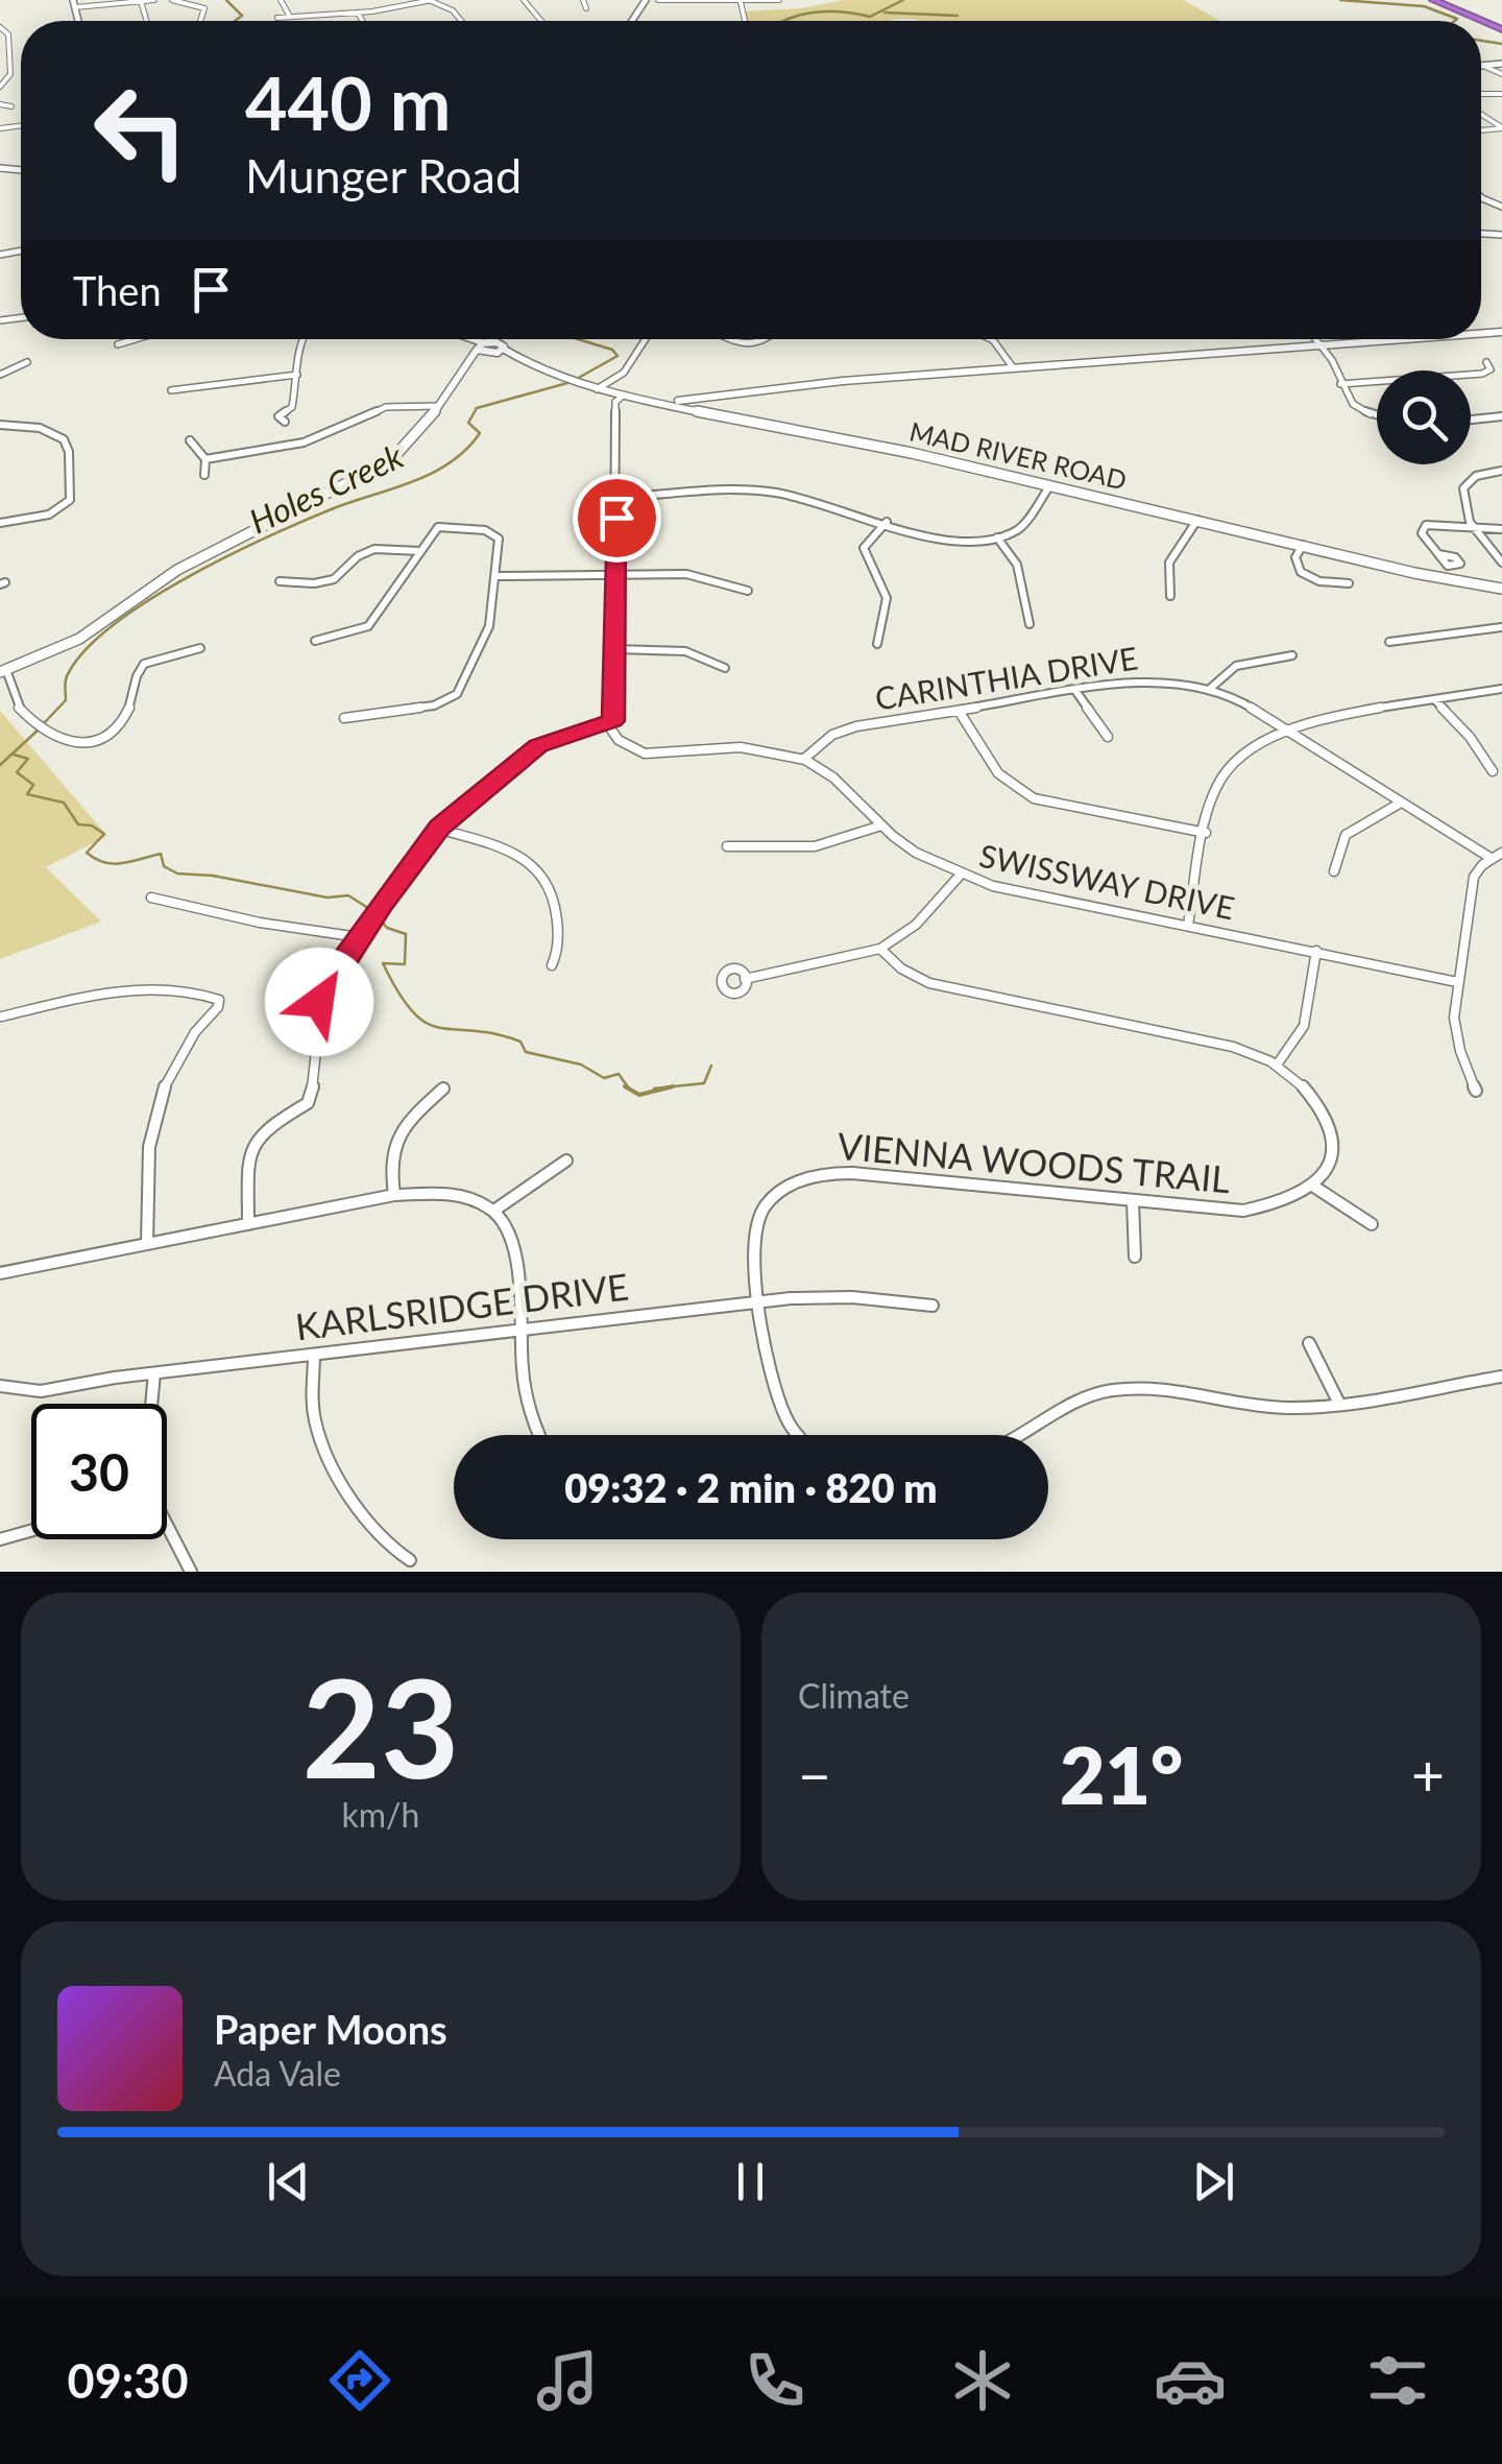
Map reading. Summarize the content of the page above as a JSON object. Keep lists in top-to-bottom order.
{
  "streets": {
    "street": [
      "MAD RIVER ROAD",
      "CARINTHIA DRIVE",
      "SWISSWAY DRIVE",
      "VIENNA WOODS TRAIL",
      "KARLSRIDGE DRIVE"
    ]
  },
  "crossings": [
    ["CARINTHIA DRIVE", "SWISSWAY DRIVE"],
    ["VIENNA WOODS TRAIL", "KARLSRIDGE DRIVE"]
  ],
  "water": ["Holes Creek"],
  "page": {
    "turn": ["440 m", "Munger Road"],
    "then": "Then",
    "limit": "30",
    "trip": "09:32 · 2 min · 820 m",
    "tile": [
      ["23", "km/h"],
      "Climate"
    ],
    "heat": ["−", "21°", "+"],
    "song": ["Paper Moons", "Ada Vale"],
    "tabs": "09:30"
  }
}
